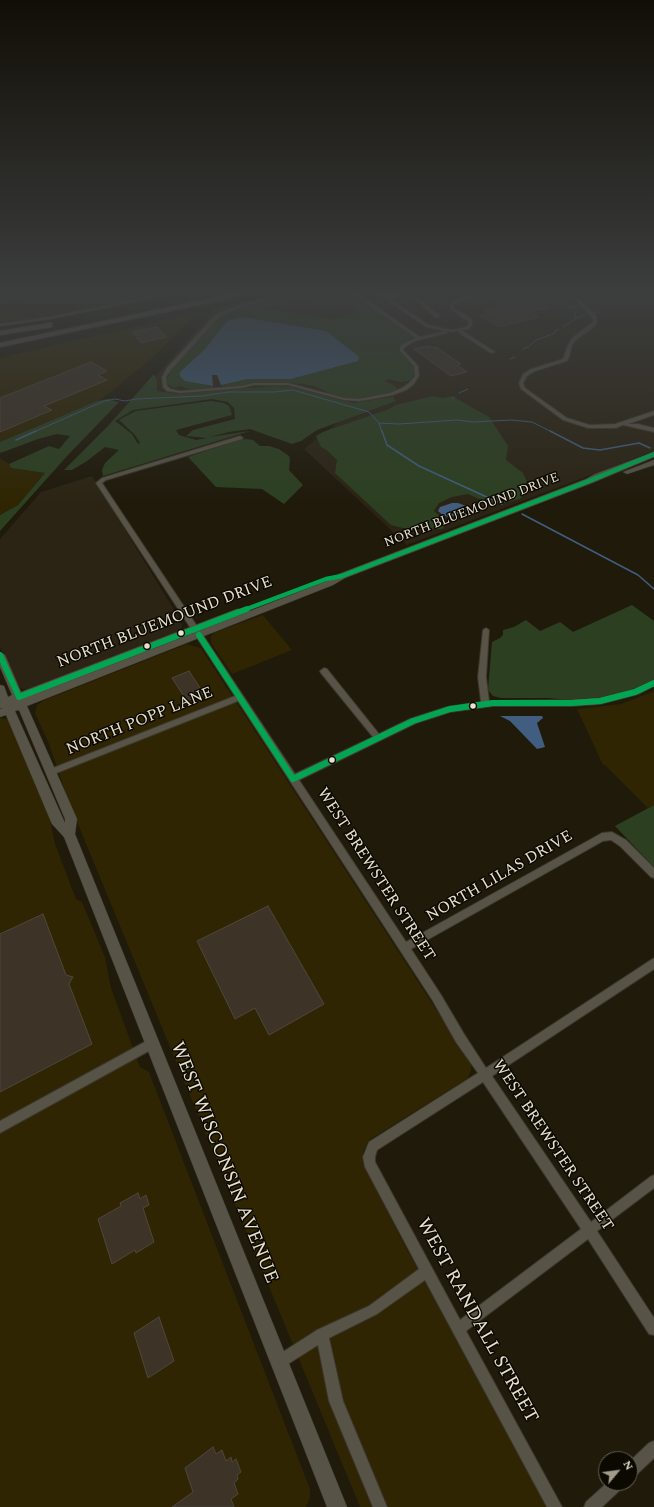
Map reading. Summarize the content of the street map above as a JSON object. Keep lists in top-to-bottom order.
{
  "streets": {
    "main road": ["NORTH BLUEMOUND DRIVE", "WEST WISCONSIN AVENUE"],
    "street": [
      "NORTH POPP LANE",
      "WEST BREWSTER STREET",
      "NORTH LILAS DRIVE",
      "WEST RANDALL STREET"
    ]
  },
  "crossings": [
    ["NORTH BLUEMOUND DRIVE", "WEST BREWSTER STREET"],
    ["NORTH BLUEMOUND DRIVE", "WEST WISCONSIN AVENUE"],
    ["NORTH POPP LANE", "WEST BREWSTER STREET"],
    ["NORTH POPP LANE", "WEST WISCONSIN AVENUE"],
    ["WEST BREWSTER STREET", "NORTH LILAS DRIVE"],
    ["WEST BREWSTER STREET", "WEST RANDALL STREET"]
  ],
  "north": "top right"
}
